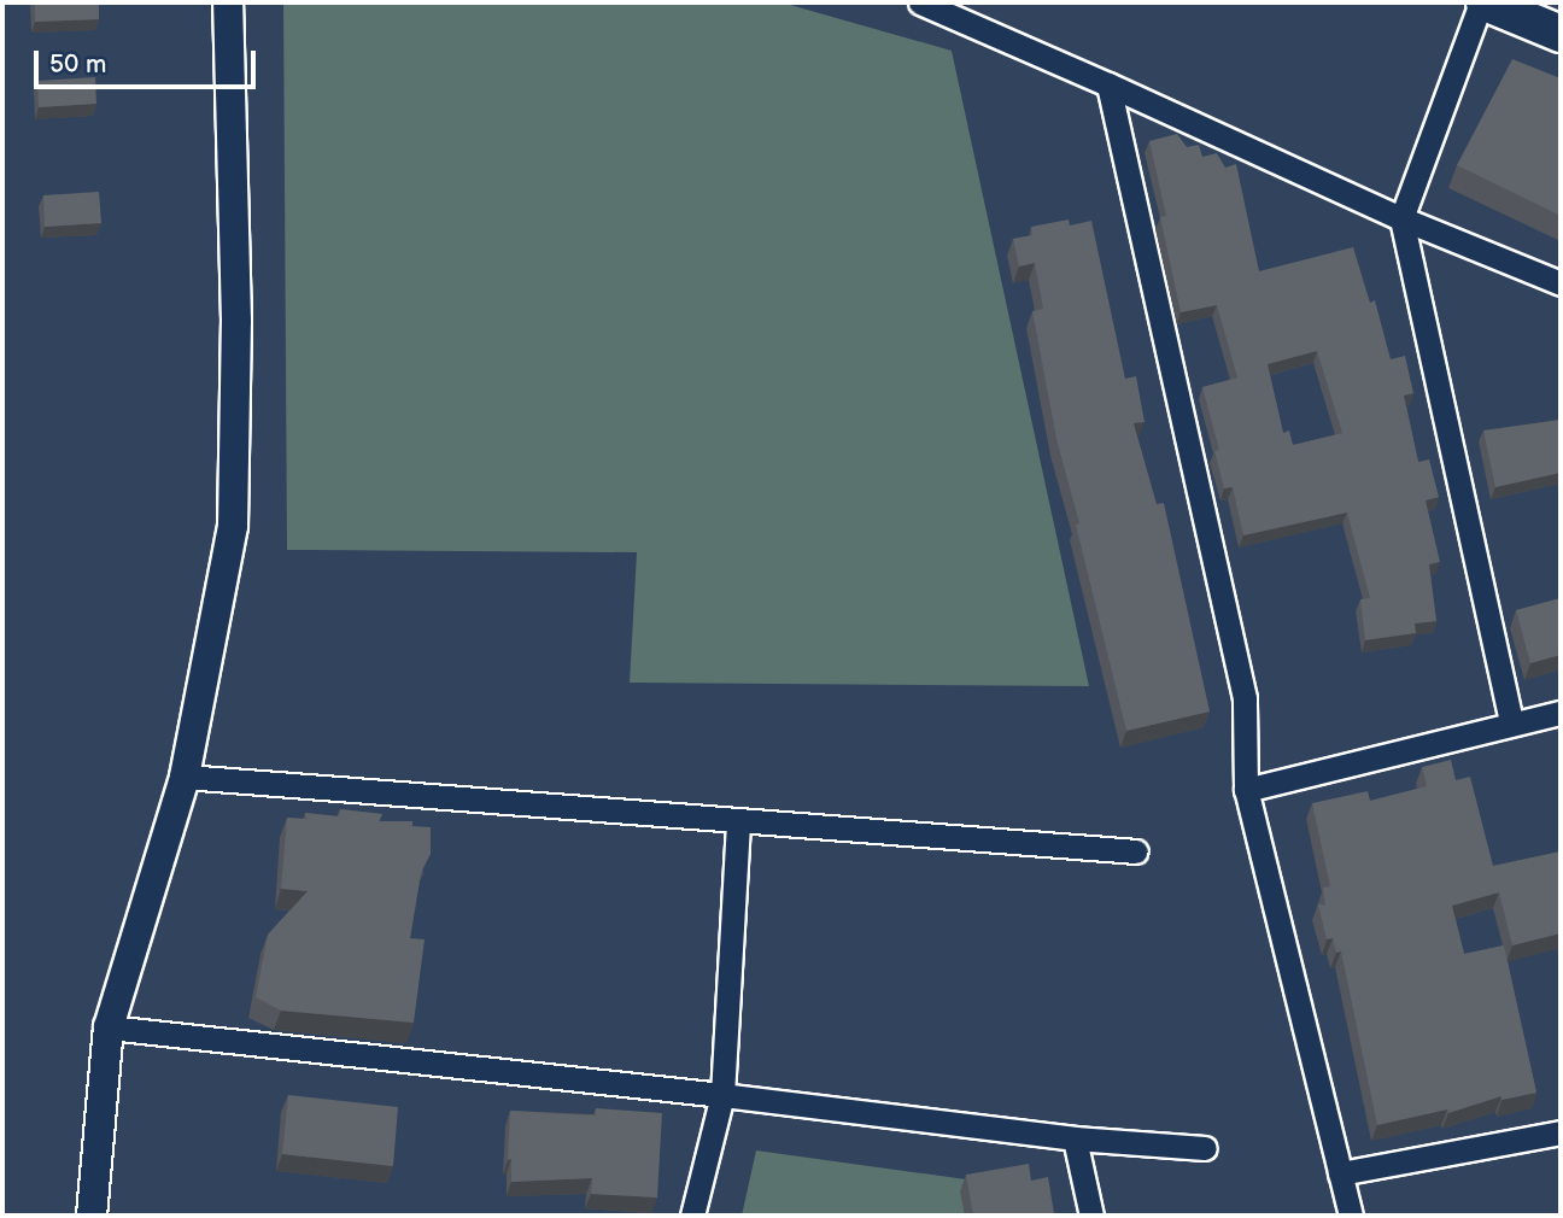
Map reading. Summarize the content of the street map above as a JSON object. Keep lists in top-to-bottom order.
{
  "scale_bar": "50 m"
}
